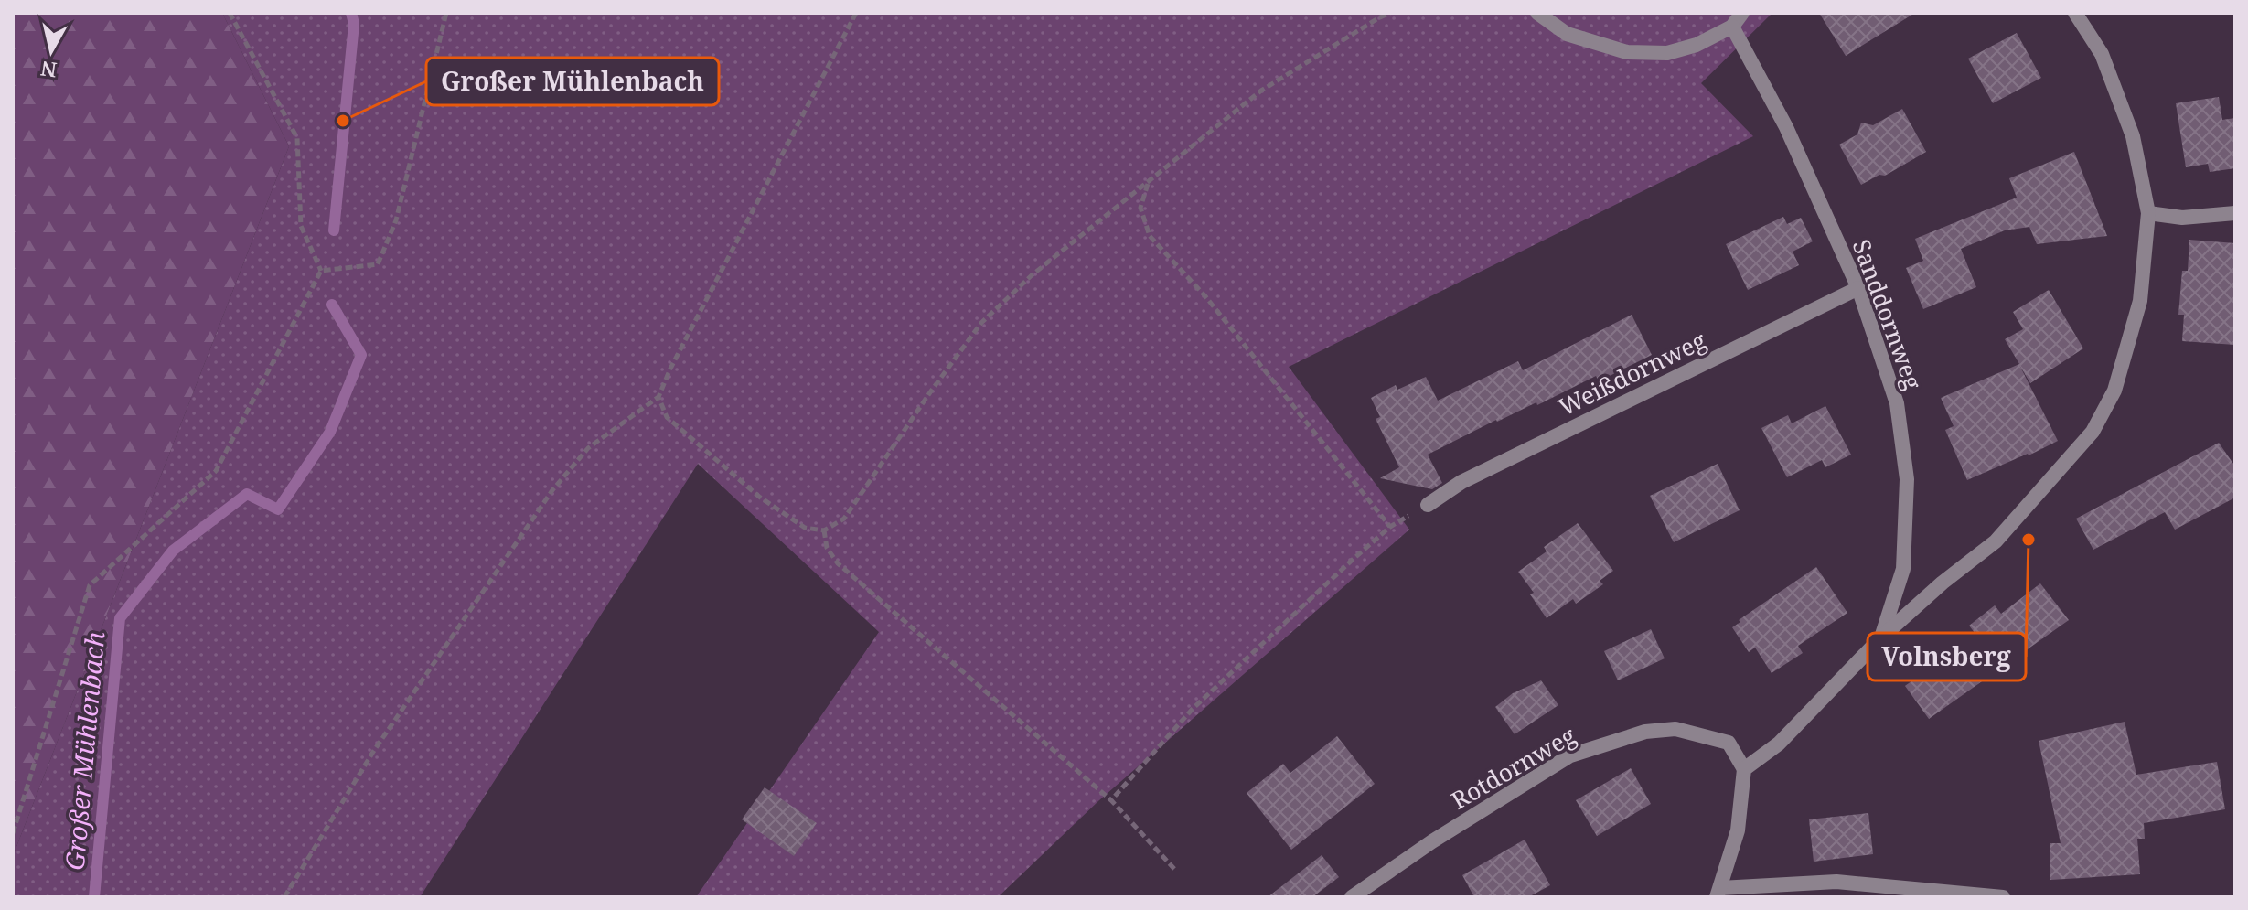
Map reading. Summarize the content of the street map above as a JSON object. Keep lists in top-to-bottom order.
{
  "streets": {
    "street": ["Sanddornweg", "Weißdornweg", "Rotdornweg"]
  },
  "crossings": [
    ["Sanddornweg", "Weißdornweg"]
  ],
  "water": ["Großer Mühlenbach"],
  "places": ["Großer Mühlenbach", "Volnsberg"],
  "north": "bottom"
}
